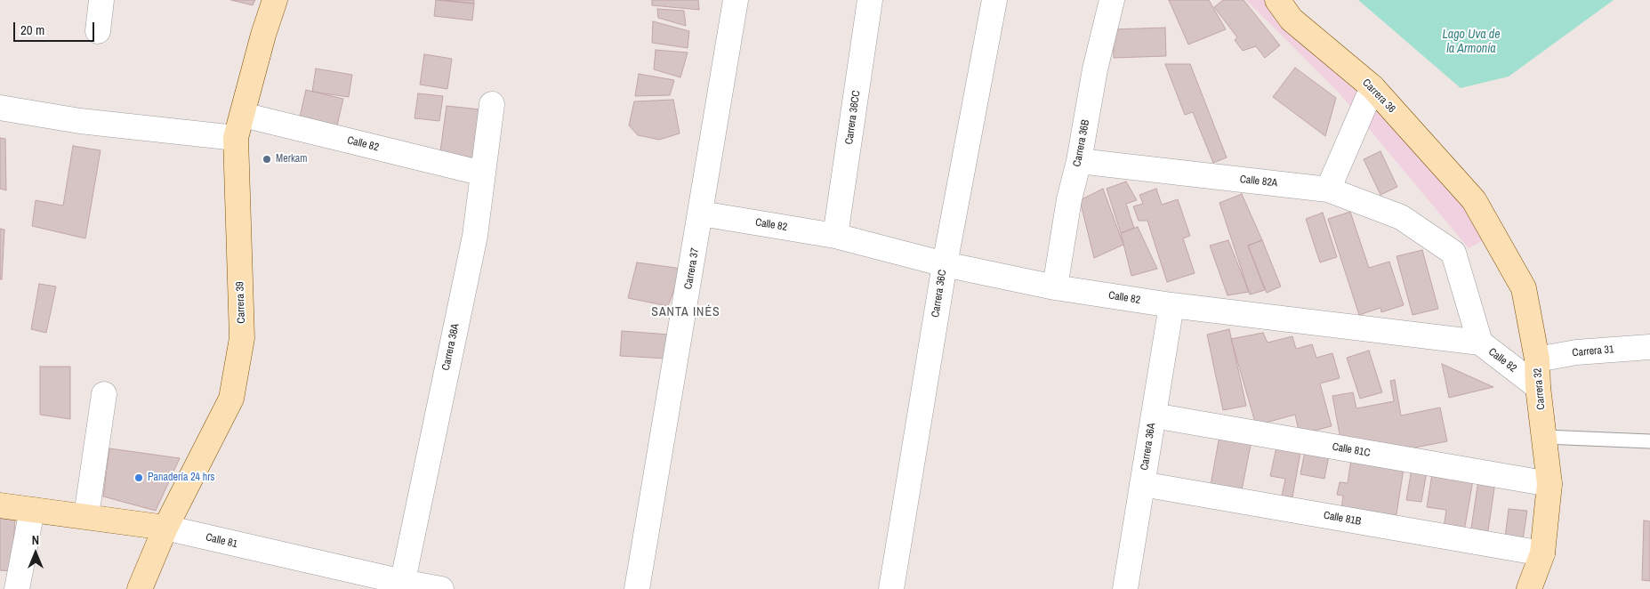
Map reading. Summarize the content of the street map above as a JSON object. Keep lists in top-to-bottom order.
{
  "streets": {
    "street": [
      "Carrera 36",
      "Carrera 36CC",
      "Carrera 36B",
      "Calle 82",
      "Calle 82A",
      "Carrera 37",
      "Carrera 36C",
      "Carrera 39",
      "Carrera 38A",
      "Carrera 31",
      "Carrera 32",
      "Carrera 36A",
      "Calle 81C",
      "Calle 81B",
      "Calle 81"
    ]
  },
  "crossings": [
    ["Carrera 36", "Carrera 32"],
    ["Carrera 36CC", "Calle 82"],
    ["Carrera 36B", "Calle 82"],
    ["Carrera 36B", "Calle 82A"],
    ["Calle 82", "Calle 82A"],
    ["Calle 82", "Carrera 37"],
    ["Calle 82", "Carrera 36C"],
    ["Calle 82", "Carrera 39"],
    ["Calle 82", "Carrera 38A"],
    ["Calle 82", "Carrera 32"],
    ["Calle 82", "Carrera 36A"],
    ["Carrera 39", "Calle 81"],
    ["Carrera 38A", "Calle 81"],
    ["Carrera 31", "Carrera 32"],
    ["Carrera 32", "Calle 81C"],
    ["Carrera 32", "Calle 81B"],
    ["Carrera 36A", "Calle 81C"],
    ["Carrera 36A", "Calle 81B"]
  ],
  "districts": ["SANTA INÉS"],
  "water": ["Lago Uva de la Armonía"],
  "places": ["Merkam", "Panadería 24 hrs"],
  "scale_bar": "20 m",
  "north": "top"
}
